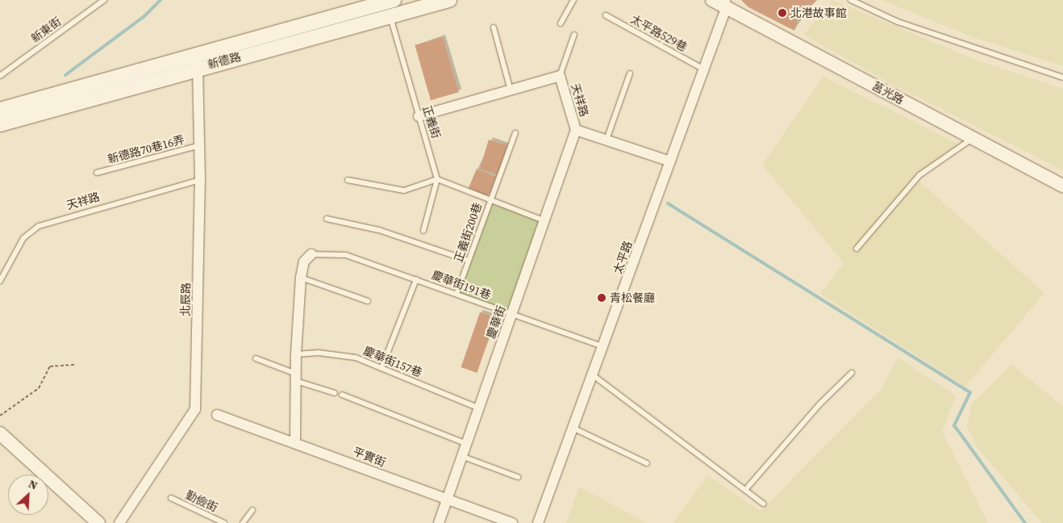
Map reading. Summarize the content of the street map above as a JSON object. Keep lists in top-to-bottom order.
{
  "streets": {
    "main road": ["新德路"],
    "street": [
      "莒光路",
      "天祥路",
      "太平路",
      "北辰路",
      "慶華街",
      "平實街"
    ],
    "lane": [
      "新東街",
      "太平路529巷",
      "正義街",
      "新德路70巷16弄",
      "正義街200巷",
      "慶華街191巷",
      "慶華街157巷",
      "勤儉街"
    ]
  },
  "crossings": [
    ["太平路529巷", "太平路"],
    ["新德路", "正義街"],
    ["新德路", "北辰路"],
    ["莒光路", "太平路"],
    ["天祥路", "正義街"],
    ["天祥路", "太平路"],
    ["天祥路", "北辰路"],
    ["天祥路", "慶華街"],
    ["新德路70巷16弄", "北辰路"],
    ["正義街200巷", "慶華街191巷"],
    ["太平路", "慶華街191巷"],
    ["慶華街191巷", "慶華街"],
    ["慶華街", "慶華街157巷"],
    ["慶華街", "平實街"]
  ],
  "places": ["北港故事館", "青松餐廳"],
  "north": "top right"
}
